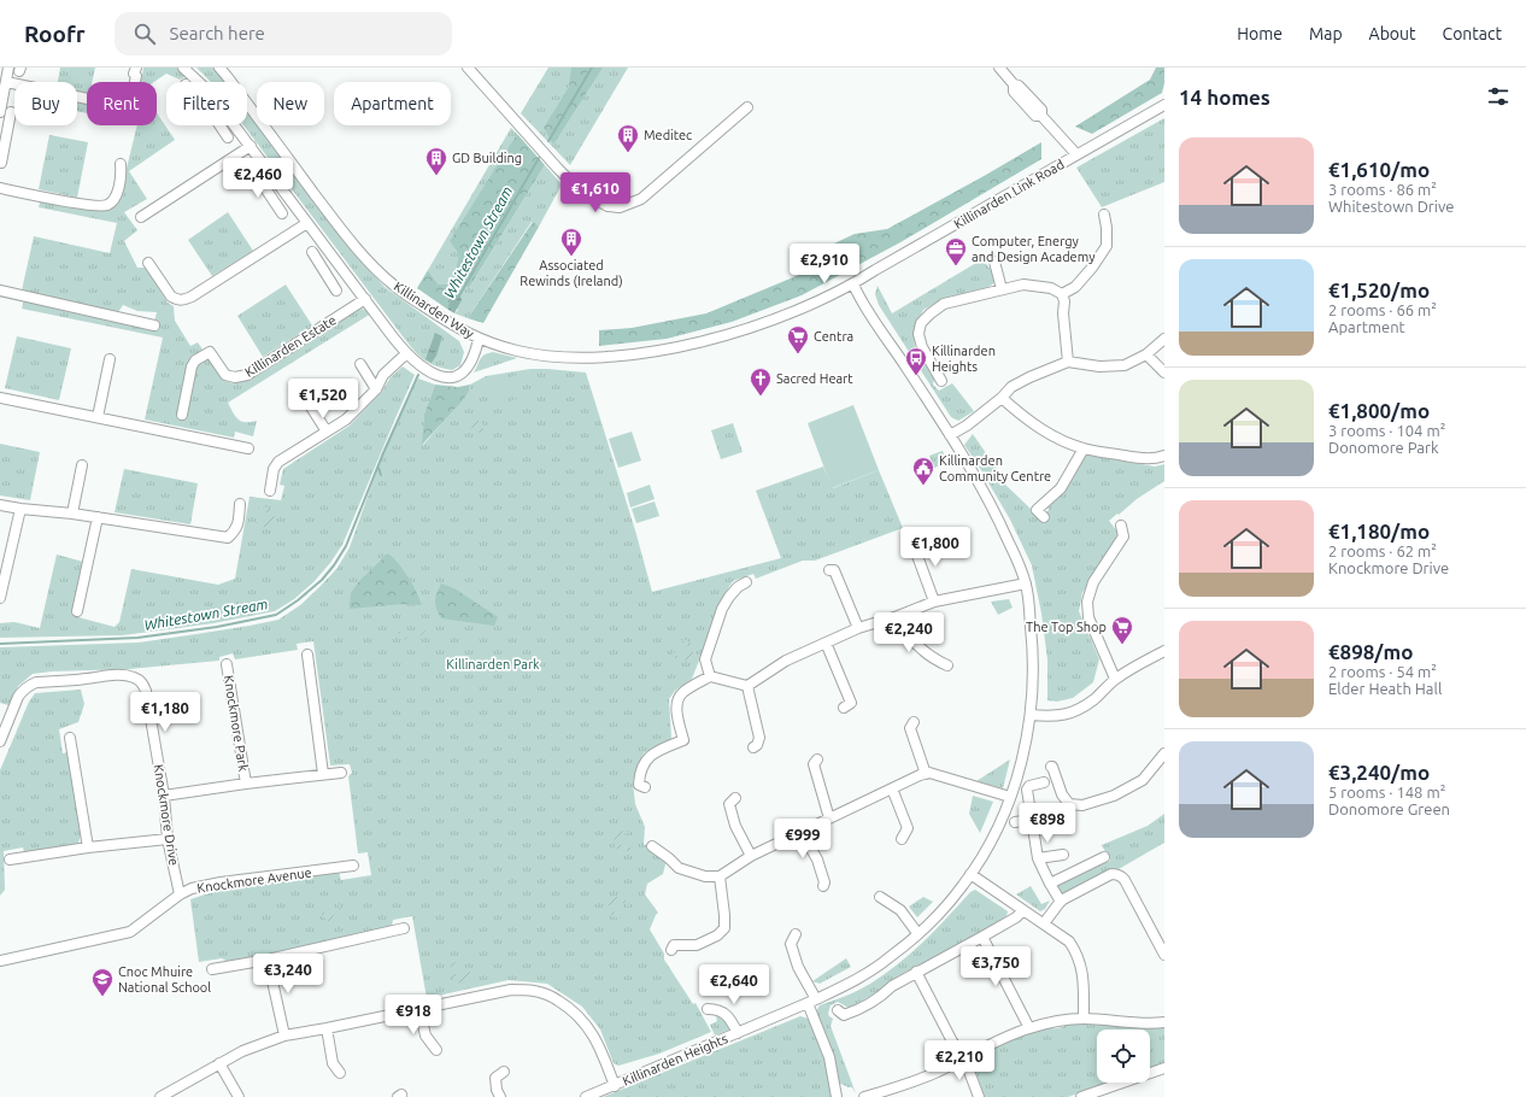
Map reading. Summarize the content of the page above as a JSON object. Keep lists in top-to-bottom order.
{
  "streets": {
    "street": [
      "Killinarden Link Road",
      "Killinarden Way",
      "Killinarden Estate",
      "Knockmore Park",
      "Knockmore Drive",
      "Knockmore Avenue",
      "Killinarden Heights"
    ]
  },
  "crossings": [
    ["Killinarden Link Road", "Killinarden Way"],
    ["Killinarden Link Road", "Killinarden Heights"],
    ["Killinarden Way", "Killinarden Heights"],
    ["Knockmore Park", "Knockmore Drive"],
    ["Knockmore Drive", "Knockmore Avenue"]
  ],
  "water": ["Whitestown Stream"],
  "parks": ["Killinarden Park"],
  "places": {
    "building": ["Meditec", "GD Building", "Associated Rewinds (Ireland)"],
    "office": ["Computer, Energy and Design Academy"],
    "supermarket": ["Centra", "The Top Shop"],
    "bus stop": ["Killinarden Heights"],
    "church": ["Sacred Heart"],
    "public building": ["Killinarden Community Centre"],
    "school or university": ["Cnoc Mhuire National School"]
  },
  "page": {
    "header": "Roofr",
    "search": "Search here",
    "nav": [
      "Home",
      "Map",
      "About",
      "Contact"
    ],
    "heading": "14 homes",
    "chip": [
      "Buy",
      "Rent",
      "Filters",
      "New",
      "Apartment"
    ],
    "list": [
      {
        "name": "€1,610/mo",
        "note": "3 rooms · 86 m² · Whitestown Drive"
      },
      {
        "name": "€1,520/mo",
        "note": "2 rooms · 66 m² · Apartment"
      },
      {
        "name": "€1,800/mo",
        "note": "3 rooms · 104 m² · Donomore Park"
      },
      {
        "name": "€1,180/mo",
        "note": "2 rooms · 62 m² · Knockmore Drive"
      },
      {
        "name": "€898/mo",
        "note": "2 rooms · 54 m² · Elder Heath Hall"
      },
      {
        "name": "€3,240/mo",
        "note": "5 rooms · 148 m² · Donomore Green"
      }
    ],
    "price": [
      "€2,460",
      "€1,610",
      "€2,910",
      "€1,520",
      "€1,800",
      "€2,240",
      "€1,180",
      "€898",
      "€999",
      "€3,750",
      "€3,240",
      "€2,640",
      "€918",
      "€2,210"
    ]
  }
}
